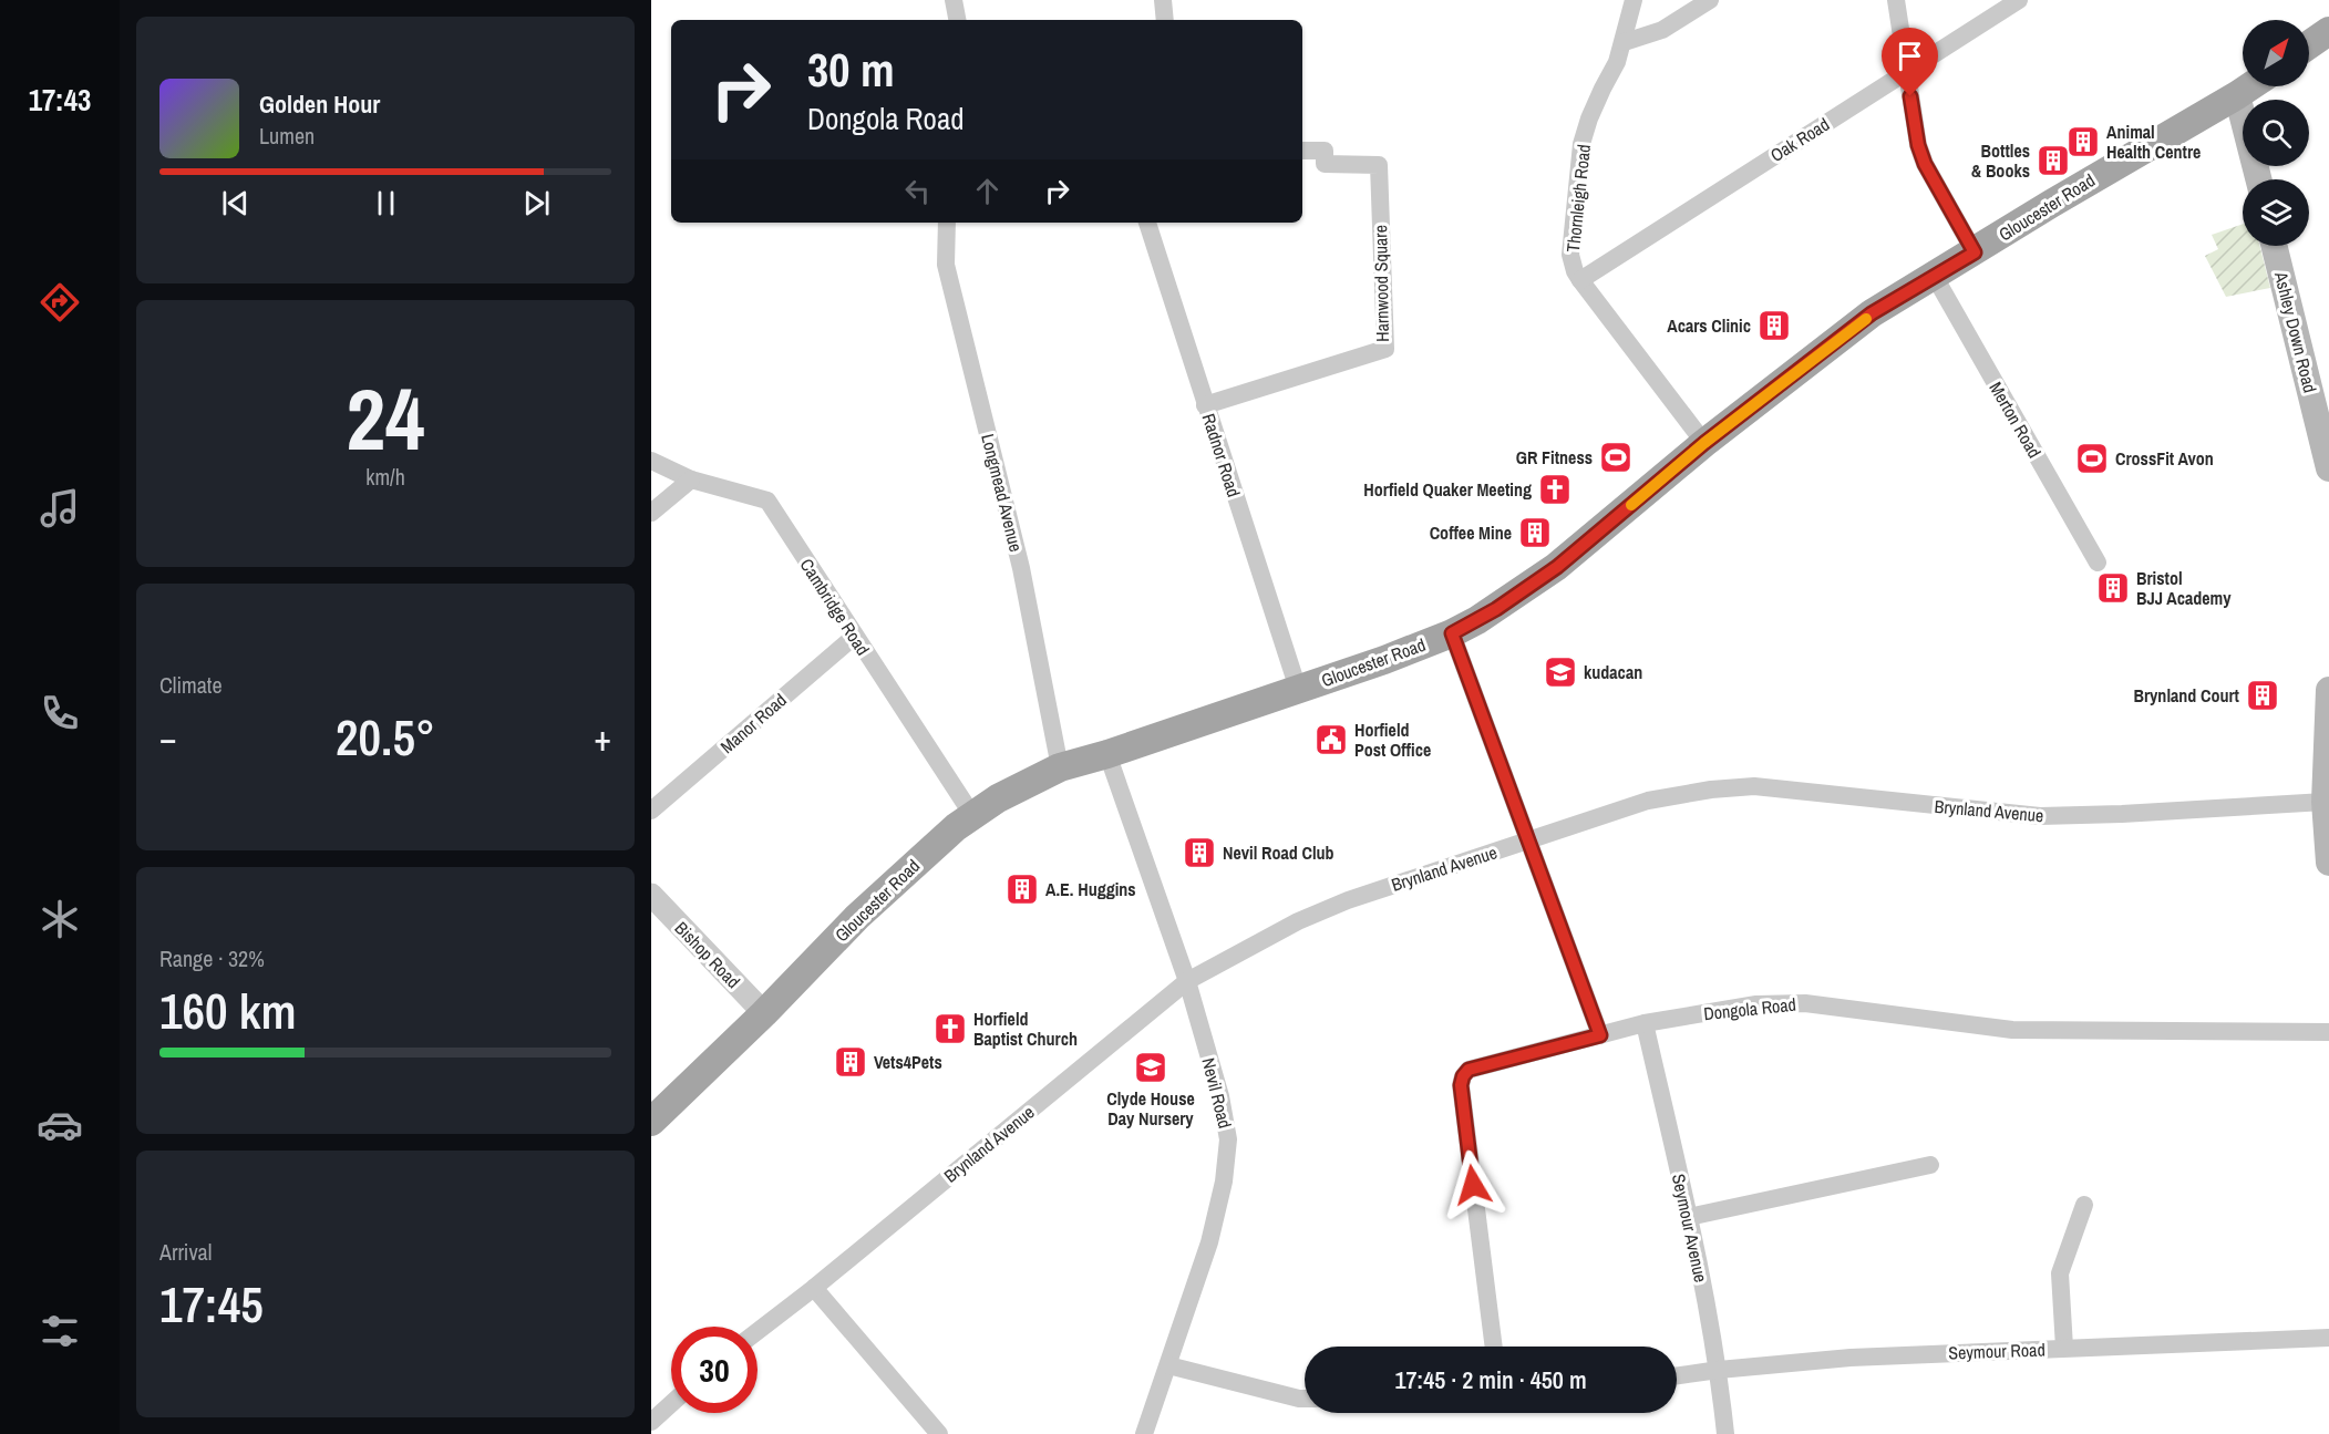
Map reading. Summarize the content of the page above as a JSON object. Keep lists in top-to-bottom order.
{
  "streets": {
    "main road": ["Gloucester Road", "Ashley Down Road"],
    "street": [
      "Oak Road",
      "Thornleigh Road",
      "Harnwood Square",
      "Merton Road",
      "Radnor Road",
      "Longmead Avenue",
      "Cambridge Road",
      "Manor Road",
      "Brynland Avenue",
      "Bishop Road",
      "Dongola Road",
      "Nevil Road",
      "Seymour Avenue",
      "Seymour Road"
    ]
  },
  "crossings": [
    ["Oak Road", "Thornleigh Road"],
    ["Thornleigh Road", "Gloucester Road"],
    ["Gloucester Road", "Merton Road"],
    ["Gloucester Road", "Radnor Road"],
    ["Gloucester Road", "Longmead Avenue"],
    ["Gloucester Road", "Cambridge Road"],
    ["Gloucester Road", "Bishop Road"],
    ["Gloucester Road", "Nevil Road"],
    ["Harnwood Square", "Radnor Road"],
    ["Cambridge Road", "Manor Road"],
    ["Brynland Avenue", "Nevil Road"],
    ["Dongola Road", "Seymour Avenue"],
    ["Seymour Avenue", "Seymour Road"]
  ],
  "places": {
    "building": [
      "Animal Health Centre",
      "Bottles & Books",
      "Acars Clinic",
      "Coffee Mine",
      "Bristol BJJ Academy",
      "Brynland Court",
      "Nevil Road Club",
      "A.E. Huggins",
      "Vets4Pets"
    ],
    "sports": ["GR Fitness", "CrossFit Avon"],
    "church": ["Horfield Quaker Meeting", "Horfield Baptist Church"],
    "school or university": ["kudacan", "Clyde House Day Nursery"],
    "public building": ["Horfield Post Office"]
  },
  "north": "top right",
  "page": {
    "tabs": "17:43",
    "turn": ["30 m", "Dongola Road"],
    "song": ["Golden Hour", "Lumen"],
    "tile": [
      ["24", "km/h"],
      "Climate",
      ["Range · 32%", "160 km"],
      ["Arrival", "17:45"]
    ],
    "heat": ["−", "20.5°", "+"],
    "limit": "30",
    "trip": "17:45 · 2 min · 450 m"
  }
}
